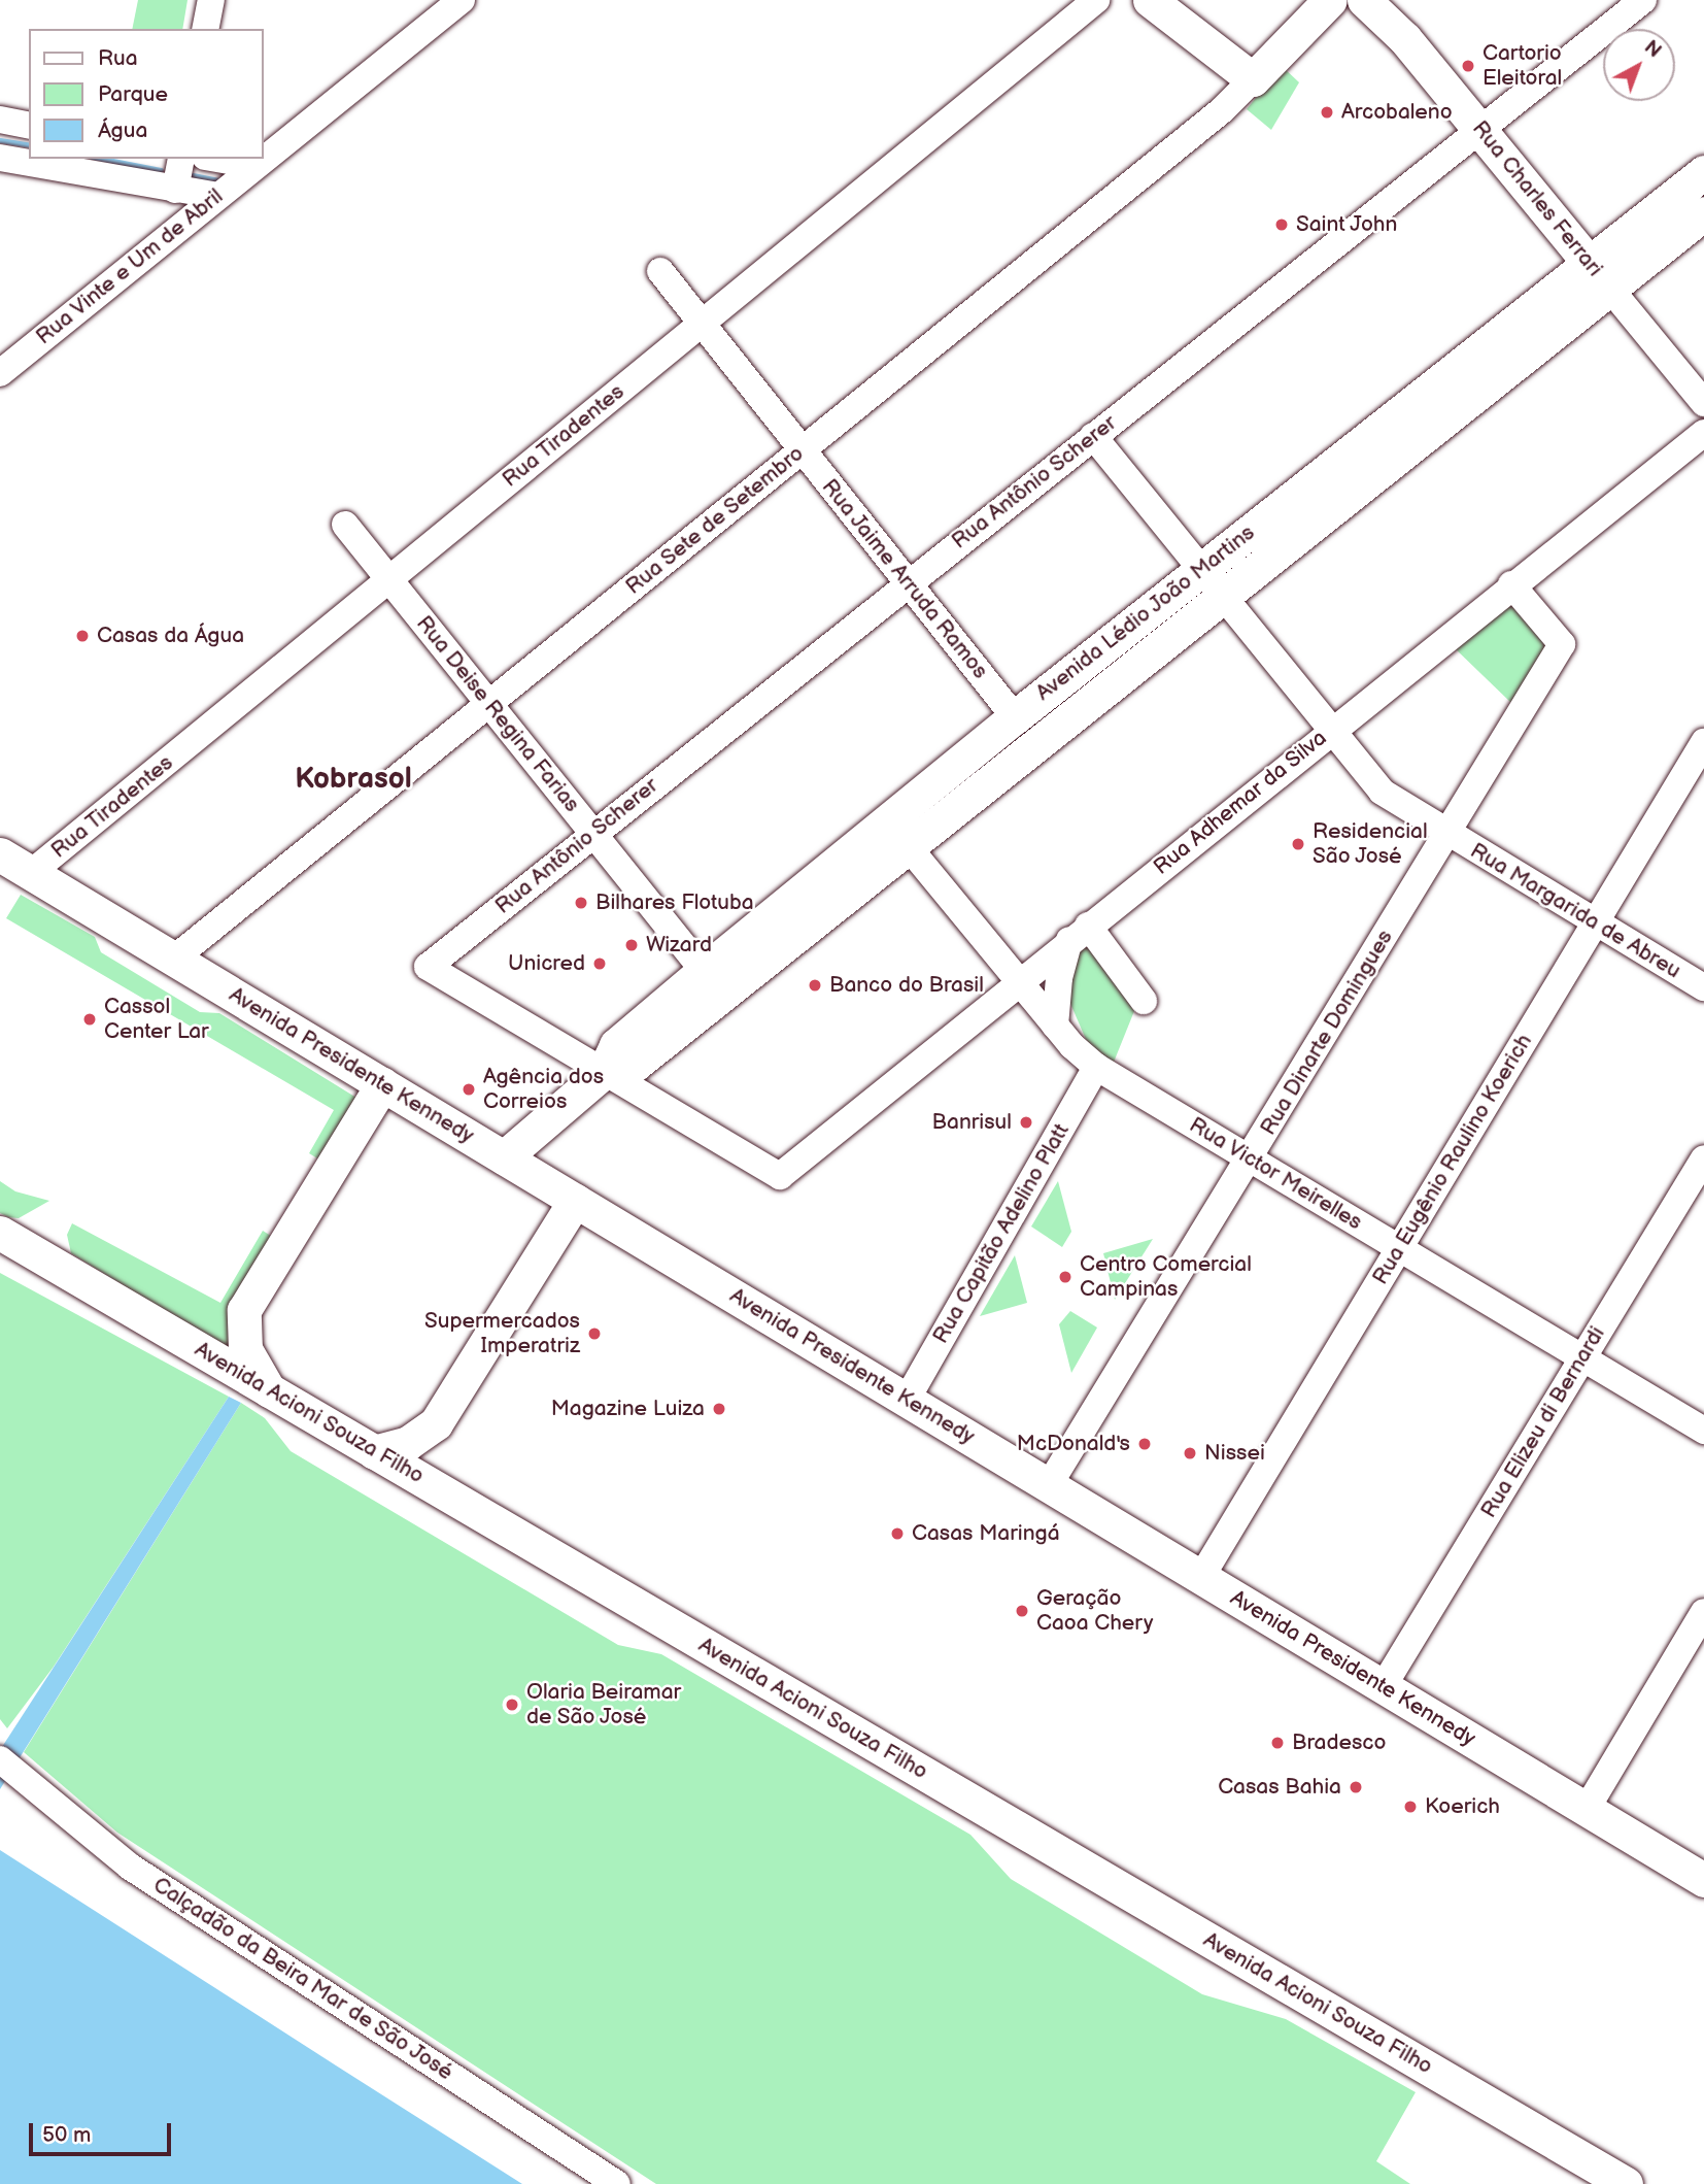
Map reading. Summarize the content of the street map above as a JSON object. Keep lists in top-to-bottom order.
{
  "streets": {
    "main road": [
      "Rua Charles Ferrari",
      "Avenida Lédio João Martins",
      "Avenida Presidente Kennedy",
      "Avenida Acioni Souza Filho"
    ],
    "street": [
      "Rua Vinte e Um de Abril",
      "Rua Tiradentes",
      "Rua Antônio Scherer",
      "Rua Sete de Setembro",
      "Rua Jaime Arruda Ramos",
      "Rua Deise Regina Farias",
      "Rua Adhemar da Silva",
      "Rua Margarida de Abreu",
      "Rua Dinarte Domingues",
      "Rua Eugênio Raulino Koerich",
      "Rua Victor Meirelles",
      "Rua Capitão Adelino Platt",
      "Rua Elizeu di Bernardi",
      "Calçadão da Beira Mar de São José"
    ]
  },
  "crossings": [
    ["Rua Charles Ferrari", "Rua Antônio Scherer"],
    ["Rua Charles Ferrari", "Avenida Lédio João Martins"],
    ["Rua Tiradentes", "Rua Jaime Arruda Ramos"],
    ["Rua Tiradentes", "Rua Deise Regina Farias"],
    ["Rua Tiradentes", "Avenida Presidente Kennedy"],
    ["Rua Antônio Scherer", "Rua Jaime Arruda Ramos"],
    ["Rua Antônio Scherer", "Avenida Lédio João Martins"],
    ["Rua Antônio Scherer", "Rua Deise Regina Farias"],
    ["Rua Antônio Scherer", "Rua Adhemar da Silva"],
    ["Rua Antônio Scherer", "Rua Margarida de Abreu"],
    ["Rua Sete de Setembro", "Rua Jaime Arruda Ramos"],
    ["Rua Sete de Setembro", "Rua Deise Regina Farias"],
    ["Rua Sete de Setembro", "Avenida Presidente Kennedy"],
    ["Rua Jaime Arruda Ramos", "Avenida Lédio João Martins"],
    ["Avenida Lédio João Martins", "Rua Deise Regina Farias"],
    ["Avenida Lédio João Martins", "Rua Adhemar da Silva"],
    ["Avenida Lédio João Martins", "Rua Margarida de Abreu"],
    ["Avenida Lédio João Martins", "Avenida Presidente Kennedy"],
    ["Avenida Lédio João Martins", "Rua Victor Meirelles"],
    ["Rua Adhemar da Silva", "Rua Margarida de Abreu"],
    ["Rua Adhemar da Silva", "Rua Dinarte Domingues"],
    ["Rua Adhemar da Silva", "Rua Victor Meirelles"],
    ["Rua Margarida de Abreu", "Rua Dinarte Domingues"],
    ["Rua Margarida de Abreu", "Rua Eugênio Raulino Koerich"],
    ["Rua Dinarte Domingues", "Avenida Presidente Kennedy"],
    ["Rua Dinarte Domingues", "Rua Victor Meirelles"],
    ["Avenida Presidente Kennedy", "Rua Eugênio Raulino Koerich"],
    ["Avenida Presidente Kennedy", "Rua Capitão Adelino Platt"],
    ["Avenida Presidente Kennedy", "Rua Elizeu di Bernardi"],
    ["Rua Eugênio Raulino Koerich", "Rua Victor Meirelles"],
    ["Rua Victor Meirelles", "Rua Capitão Adelino Platt"],
    ["Rua Victor Meirelles", "Rua Elizeu di Bernardi"]
  ],
  "districts": ["Kobrasol"],
  "places": [
    "Cartorio Eleitoral",
    "Arcobaleno",
    "Saint John",
    "Casas da Água",
    "Residencial São José",
    "Bilhares Flotuba",
    "Wizard",
    "Unicred",
    "Banco do Brasil",
    "Cassol Center Lar",
    "Agência dos Correios",
    "Banrisul",
    "Centro Comercial Campinas",
    "Supermercados Imperatriz",
    "Magazine Luiza",
    "McDonald's",
    "Nissei",
    "Casas Maringá",
    "Geração Caoa Chery",
    "Olaria Beiramar de São José",
    "Bradesco",
    "Casas Bahia",
    "Koerich"
  ],
  "legend": ["Rua", "Parque", "Água"],
  "scale_bar": "50 m",
  "north": "top right"
}
